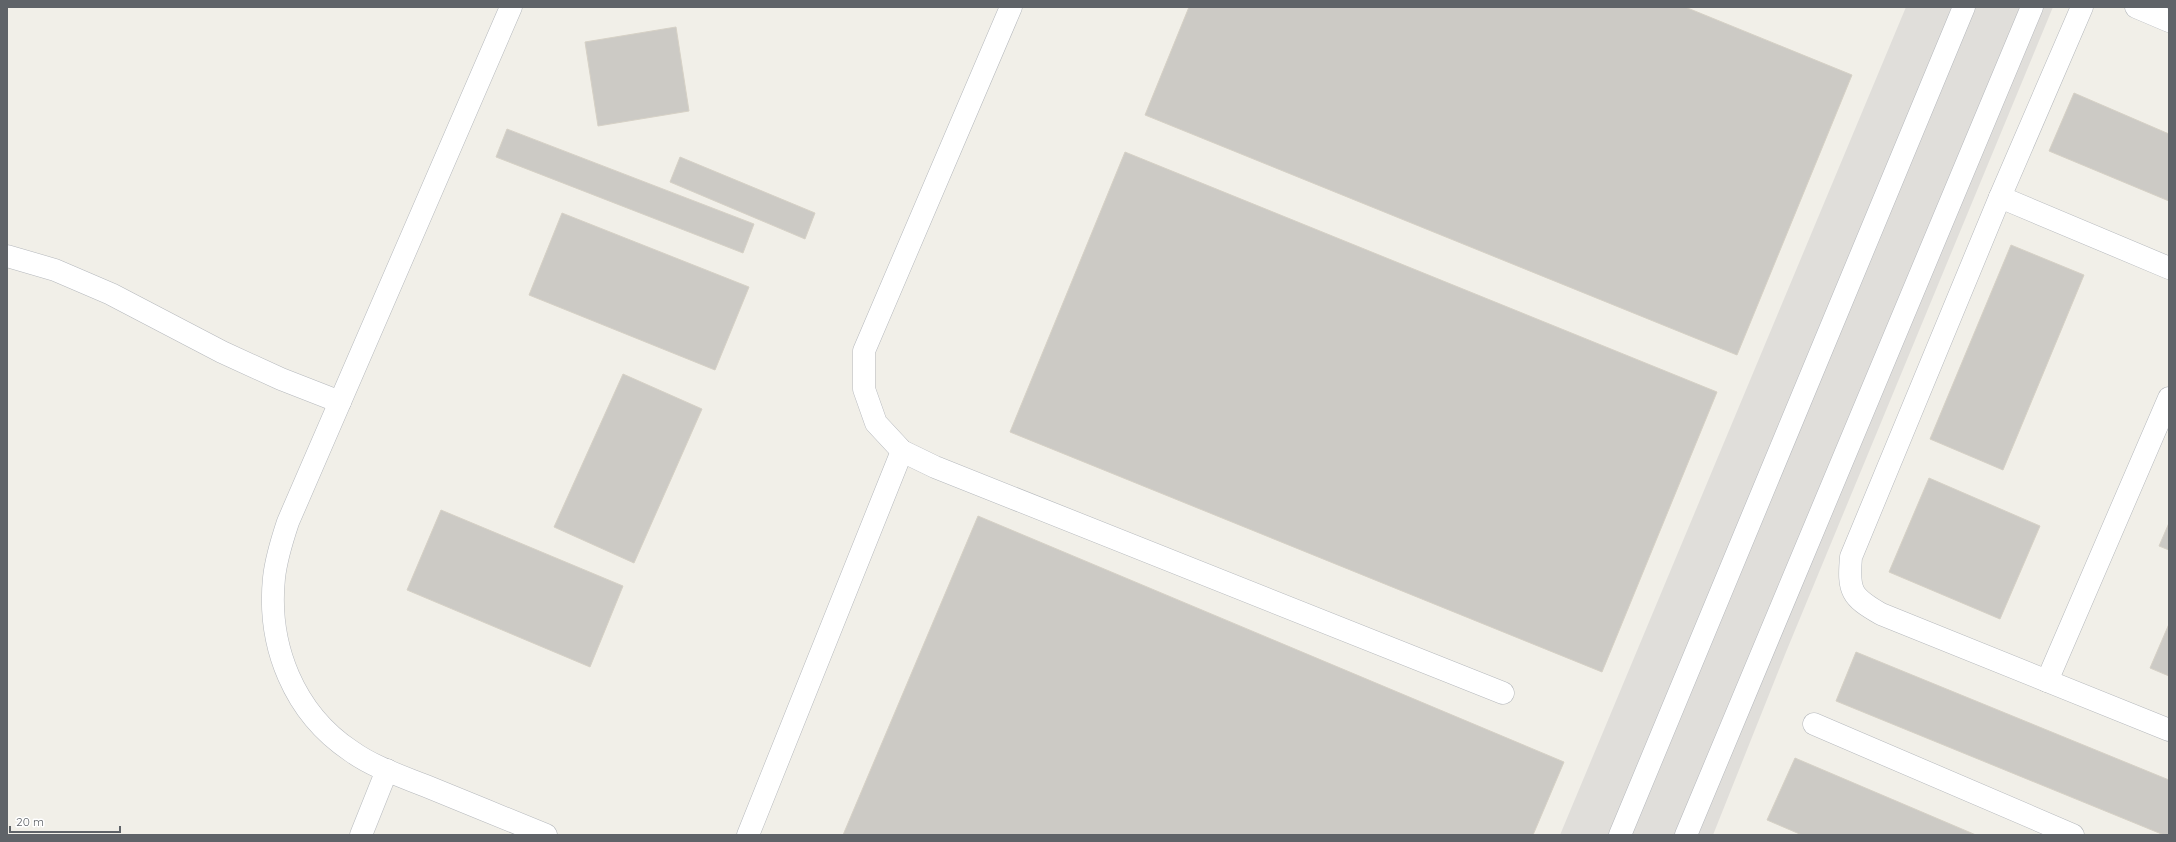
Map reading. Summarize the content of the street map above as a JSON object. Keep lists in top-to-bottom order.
{
  "scale_bar": "20 m"
}
